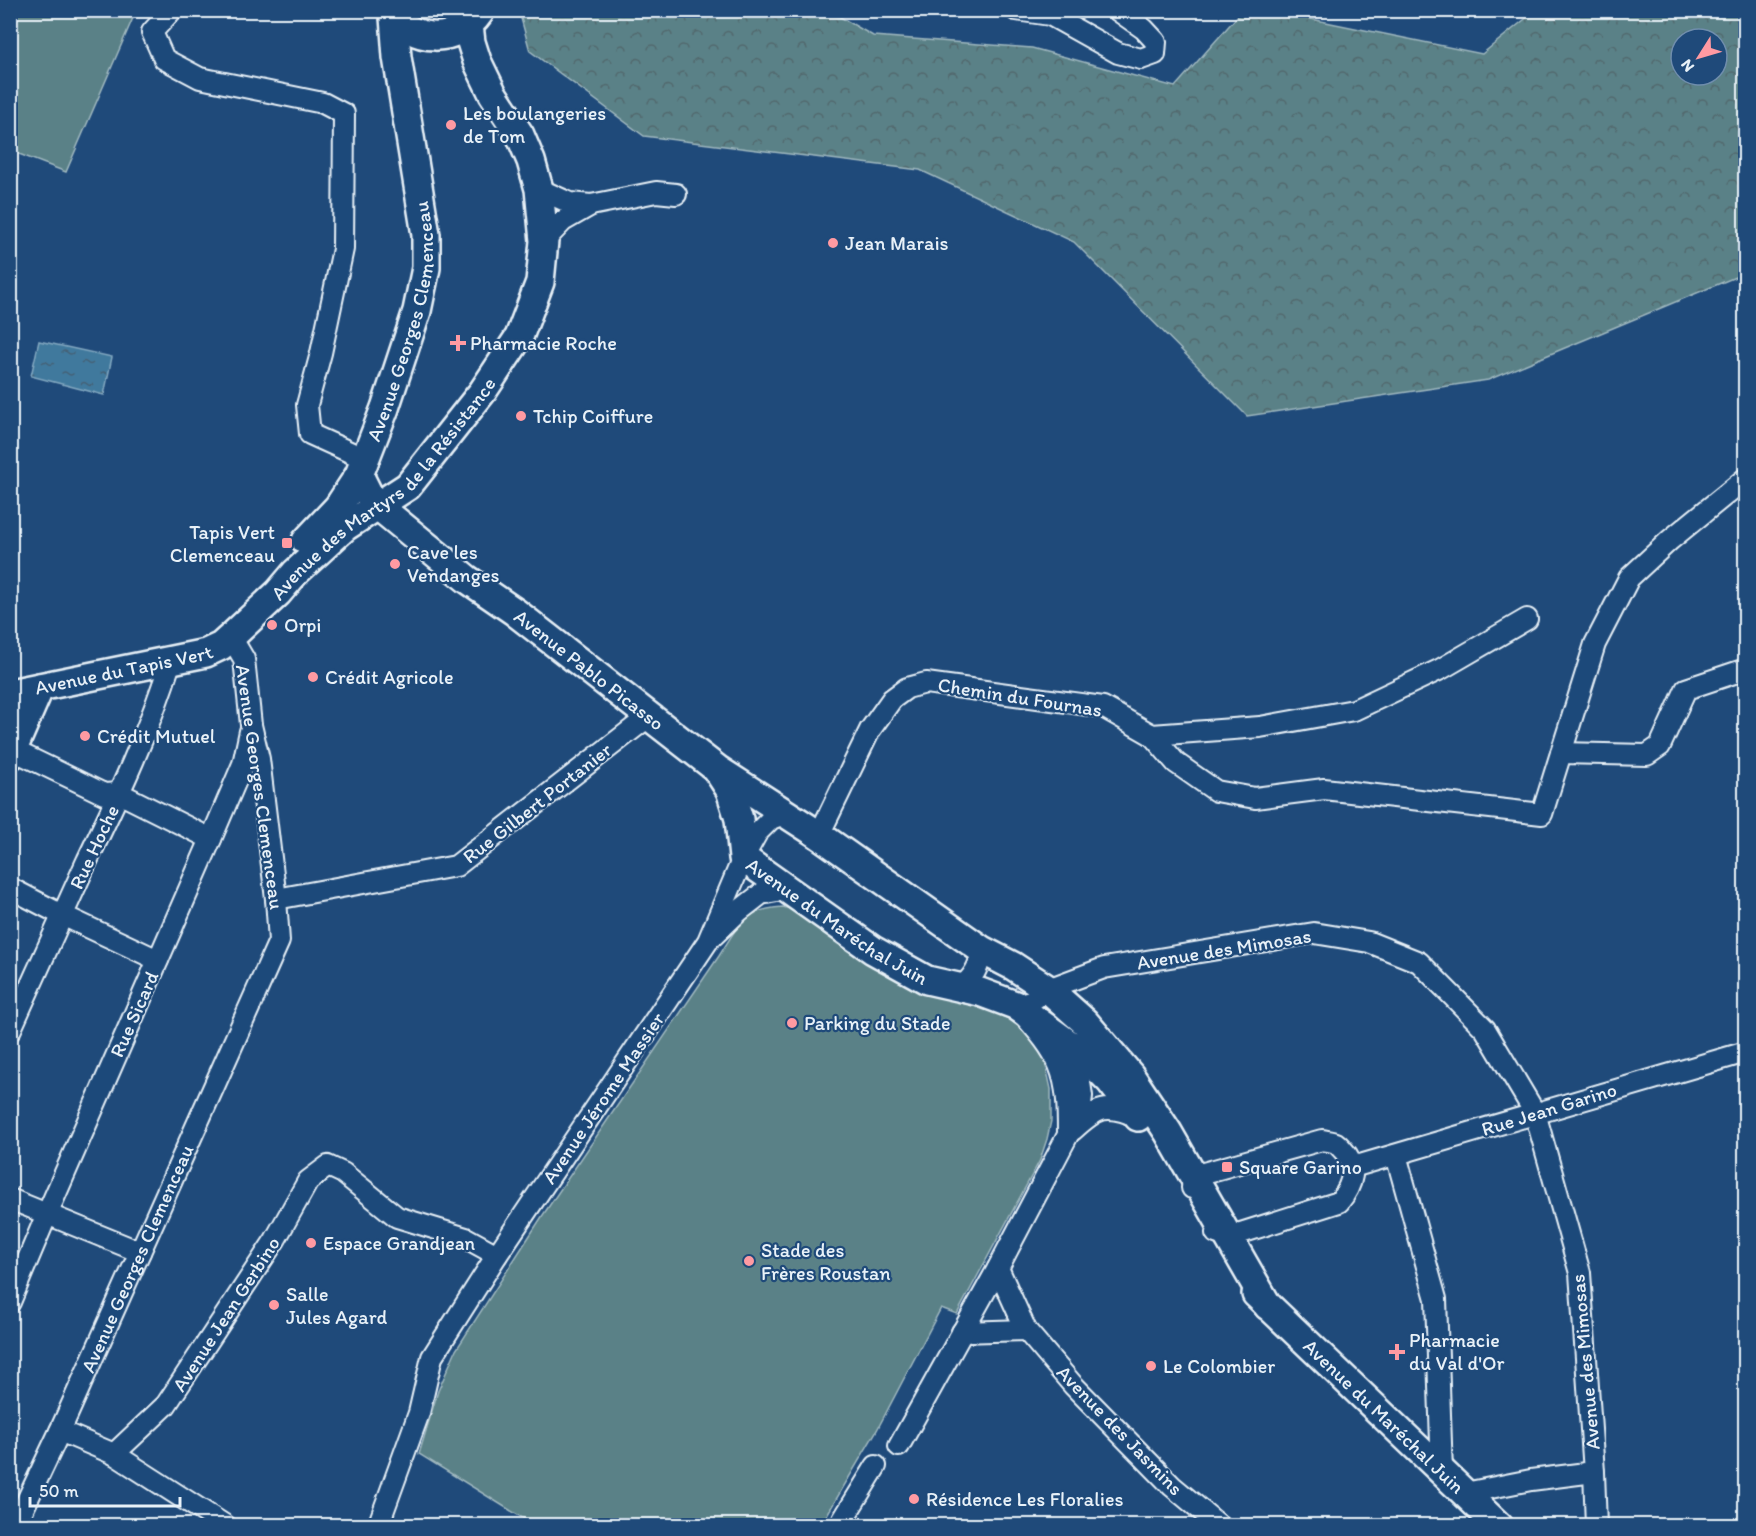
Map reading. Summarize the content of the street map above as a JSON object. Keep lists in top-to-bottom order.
{
  "streets": {
    "main road": [
      "Avenue Georges Clemenceau",
      "Avenue des Martyrs de la Résistance",
      "Avenue du Tapis Vert",
      "Avenue Pablo Picasso",
      "Avenue du Maréchal Juin"
    ],
    "street": [
      "Chemin du Fournas",
      "Rue Gilbert Portanier",
      "Rue Hoche",
      "Avenue des Mimosas",
      "Rue Sicard",
      "Avenue Jérome Massier",
      "Rue Jean Garino",
      "Avenue Jean Gerbino",
      "Avenue des Jasmins"
    ]
  },
  "crossings": [
    ["Avenue Georges Clemenceau", "Avenue des Martyrs de la Résistance"],
    ["Avenue Georges Clemenceau", "Avenue du Tapis Vert"],
    ["Avenue Georges Clemenceau", "Avenue Pablo Picasso"],
    ["Avenue Georges Clemenceau", "Rue Gilbert Portanier"],
    ["Avenue Georges Clemenceau", "Rue Sicard"],
    ["Avenue des Martyrs de la Résistance", "Avenue du Tapis Vert"],
    ["Avenue des Martyrs de la Résistance", "Avenue Pablo Picasso"],
    ["Avenue du Tapis Vert", "Rue Hoche"],
    ["Avenue Pablo Picasso", "Rue Gilbert Portanier"],
    ["Avenue Pablo Picasso", "Avenue du Maréchal Juin"],
    ["Chemin du Fournas", "Avenue du Maréchal Juin"],
    ["Avenue du Maréchal Juin", "Avenue des Mimosas"],
    ["Avenue du Maréchal Juin", "Avenue Jérome Massier"],
    ["Avenue des Mimosas", "Rue Jean Garino"],
    ["Avenue Jérome Massier", "Avenue Jean Gerbino"]
  ],
  "places": {
    "other": [
      "Les boulangeries de Tom",
      "Jean Marais",
      "Tchip Coiffure",
      "Cave les Vendanges",
      "Orpi",
      "Crédit Agricole",
      "Crédit Mutuel",
      "Parking du Stade",
      "Espace Grandjean",
      "Stade des Frères Roustan",
      "Salle Jules Agard",
      "Le Colombier",
      "Résidence Les Floralies"
    ],
    "health": ["Pharmacie Roche", "Pharmacie du Val d'Or"],
    "transit": ["Tapis Vert Clemenceau", "Square Garino"]
  },
  "scale_bar": "50 m",
  "north": "bottom left"
}
